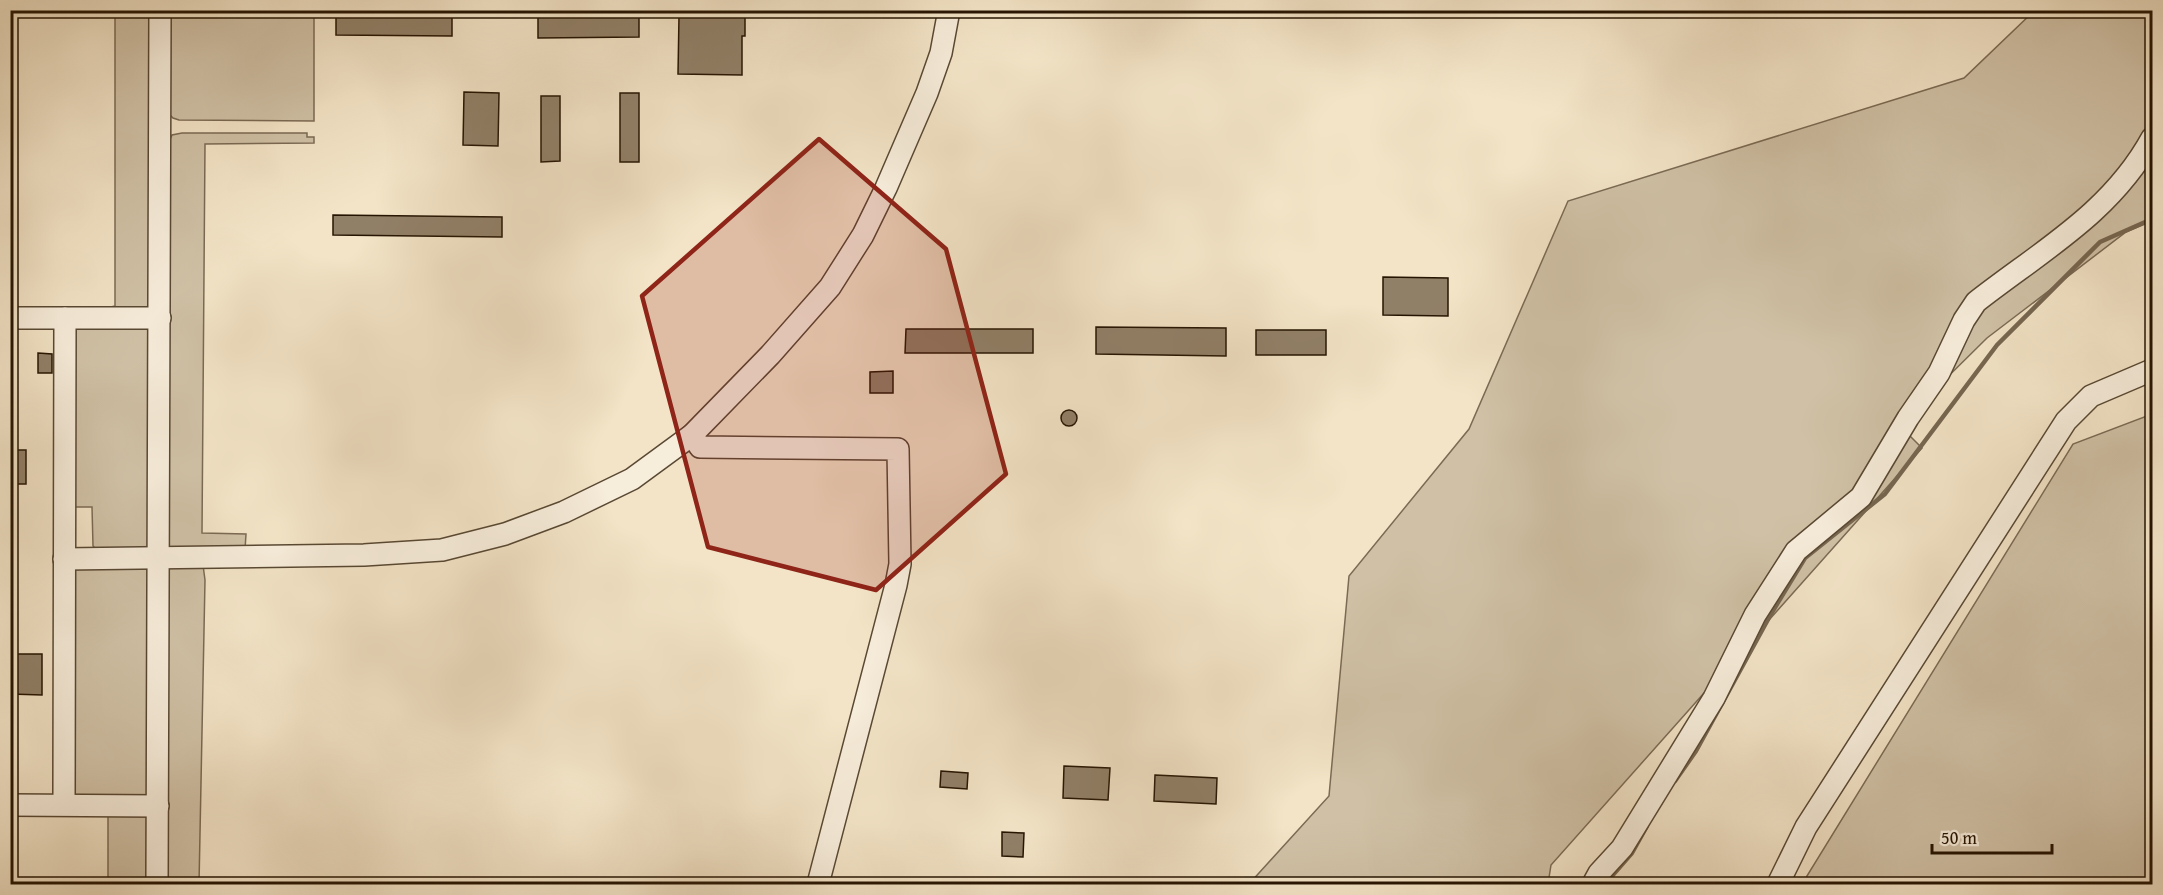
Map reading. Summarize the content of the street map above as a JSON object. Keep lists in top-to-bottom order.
{
  "scale_bar": "50 m"
}
